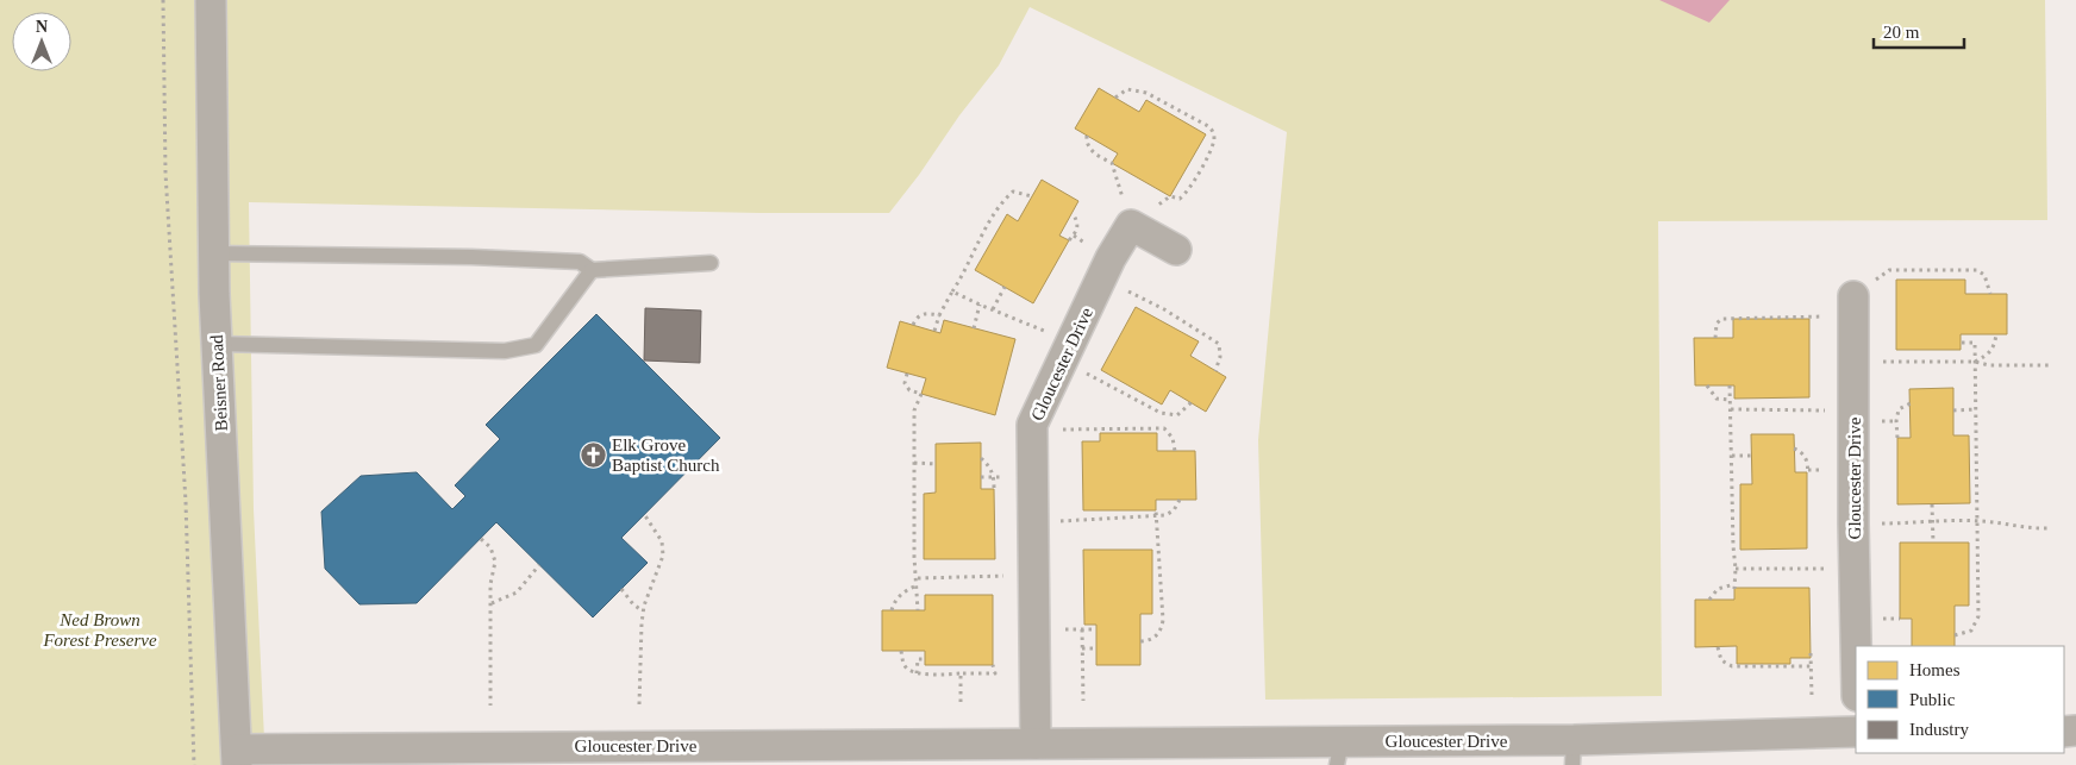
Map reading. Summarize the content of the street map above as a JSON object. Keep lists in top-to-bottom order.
{
  "streets": {
    "street": ["Gloucester Drive", "Beisner Road"]
  },
  "crossings": [
    ["Gloucester Drive", "Beisner Road"]
  ],
  "parks": ["Ned Brown Forest Preserve"],
  "places": {
    "church": ["Elk Grove Baptist Church"]
  },
  "legend": ["Homes", "Public", "Industry"],
  "scale_bar": "20 m",
  "north": "top"
}
